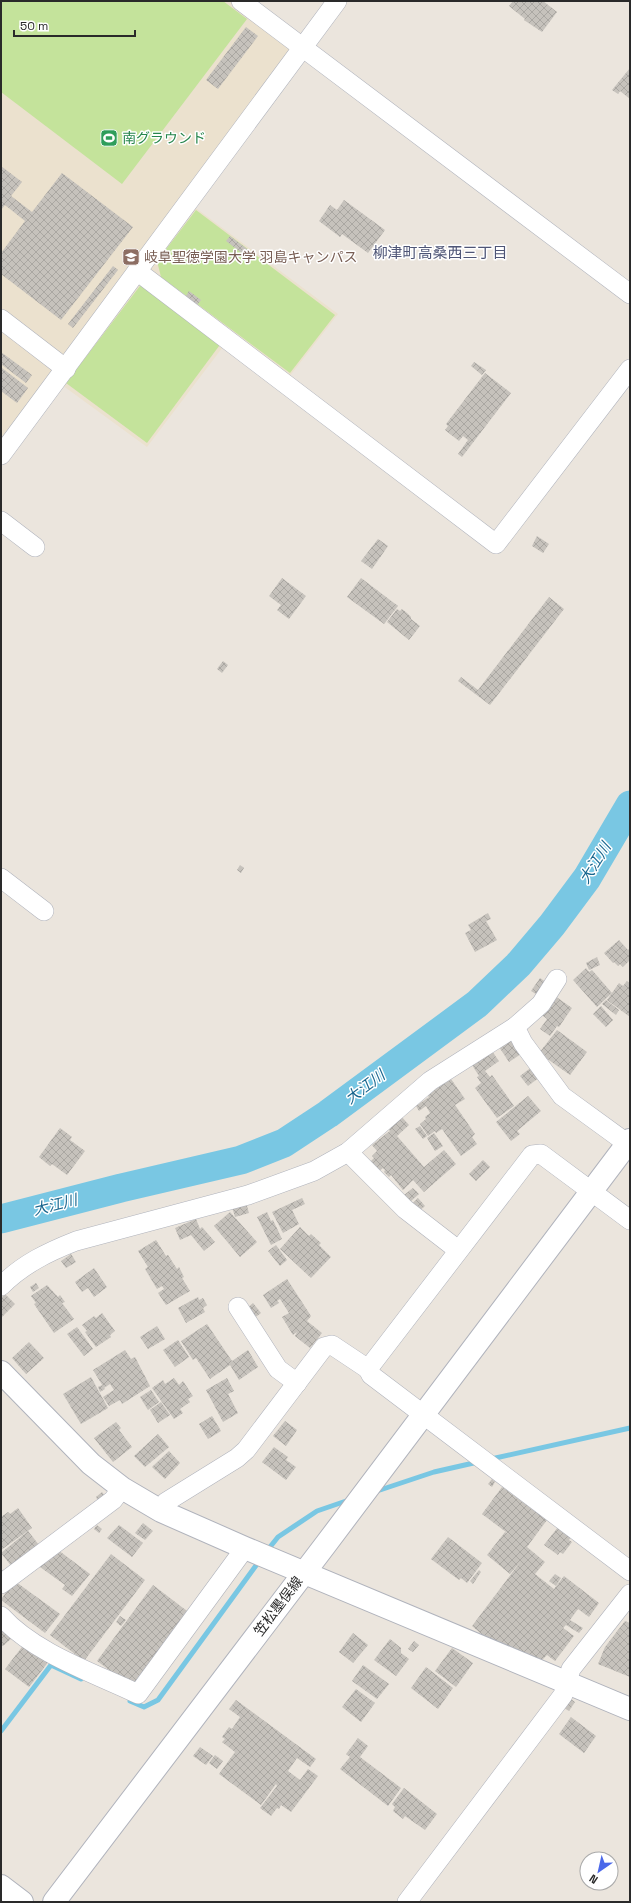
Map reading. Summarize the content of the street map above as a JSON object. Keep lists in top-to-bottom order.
{
  "streets": {
    "street": ["笠松墨俣線"]
  },
  "districts": ["柳津町高桑西三丁目"],
  "water": ["大江川"],
  "places": {
    "sports": ["南グラウンド"],
    "school or university": ["岐阜聖徳学園大学 羽島キャンパス"]
  },
  "scale_bar": "50 m",
  "north": "bottom left"
}
